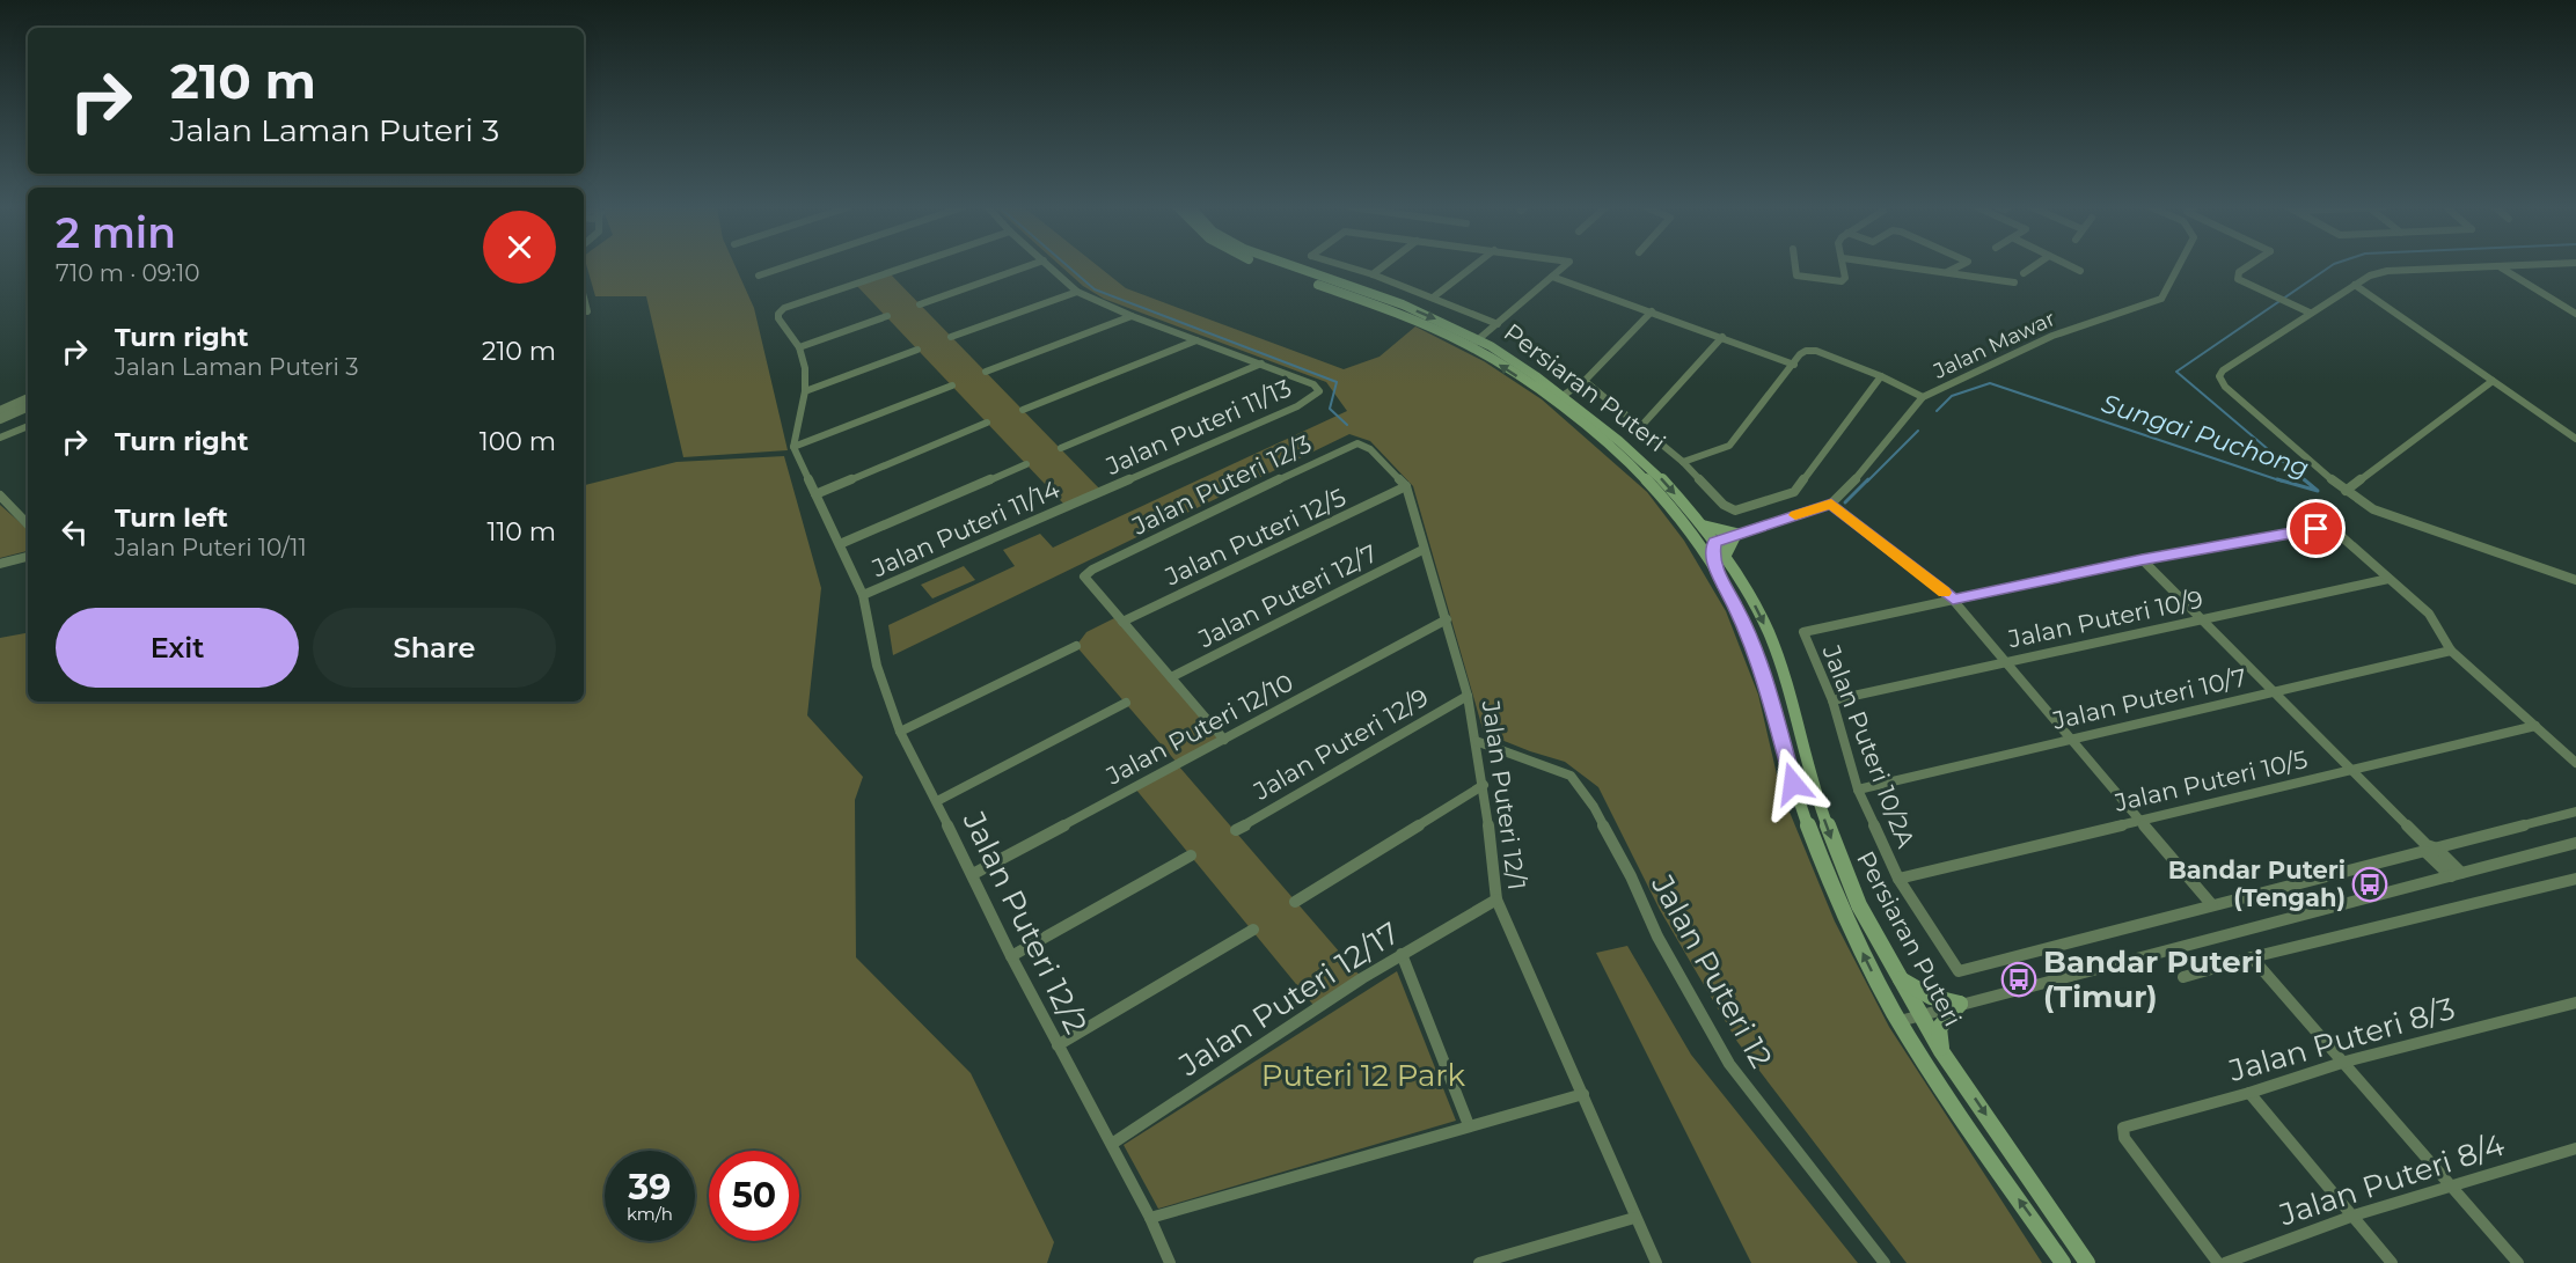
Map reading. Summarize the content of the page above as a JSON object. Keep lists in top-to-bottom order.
{
  "streets": {
    "main road": ["Persiaran Puteri"],
    "street": [
      "Jalan Mawar",
      "Jalan Puteri 11/13",
      "Jalan Puteri 12/3",
      "Jalan Puteri 11/14",
      "Jalan Puteri 12/5",
      "Jalan Puteri 12/7",
      "Jalan Puteri 10/9",
      "Jalan Puteri 10/7",
      "Jalan Puteri 12/10",
      "Jalan Puteri 12/9",
      "Jalan Puteri 10/2A",
      "Jalan Puteri 10/5",
      "Jalan Puteri 12/1",
      "Jalan Puteri 12/2",
      "Jalan Puteri 12",
      "Jalan Puteri 12/17",
      "Jalan Puteri 8/3",
      "Jalan Puteri 8/4"
    ]
  },
  "crossings": [
    ["Jalan Puteri 11/13", "Jalan Puteri 11/14"],
    ["Jalan Puteri 12/3", "Jalan Puteri 12/5"],
    ["Jalan Puteri 12/3", "Jalan Puteri 12/1"],
    ["Jalan Puteri 11/14", "Jalan Puteri 12/2"],
    ["Jalan Puteri 12/5", "Jalan Puteri 12/1"],
    ["Jalan Puteri 12/7", "Jalan Puteri 12/1"],
    ["Jalan Puteri 10/9", "Jalan Puteri 10/2A"],
    ["Jalan Puteri 10/7", "Jalan Puteri 10/2A"],
    ["Jalan Puteri 12/10", "Jalan Puteri 12/1"],
    ["Jalan Puteri 12/10", "Jalan Puteri 12/2"],
    ["Jalan Puteri 12/9", "Jalan Puteri 12/1"],
    ["Jalan Puteri 10/2A", "Jalan Puteri 10/5"],
    ["Jalan Puteri 12/1", "Jalan Puteri 12"],
    ["Jalan Puteri 12/1", "Jalan Puteri 12/17"],
    ["Jalan Puteri 12/2", "Jalan Puteri 12/17"]
  ],
  "water": ["Sungai Puchong"],
  "parks": ["Puteri 12 Park"],
  "places": {
    "bus stop": ["Bandar Puteri (Tengah)", "Bandar Puteri (Timur)"]
  },
  "page": {
    "turn": ["210 m", "Jalan Laman Puteri 3"],
    "heading": ["2 min", "710 m · 09:10"],
    "list": [
      {
        "name": "Turn right",
        "note": "Jalan Laman Puteri 3",
        "value": "210 m"
      },
      {
        "name": "Turn right",
        "value": "100 m"
      },
      {
        "name": "Turn left",
        "note": "Jalan Puteri 10/11",
        "value": "110 m"
      }
    ],
    "buttons": ["Exit", "Share"],
    "speed": "39 km/h",
    "limit": "50"
  }
}
